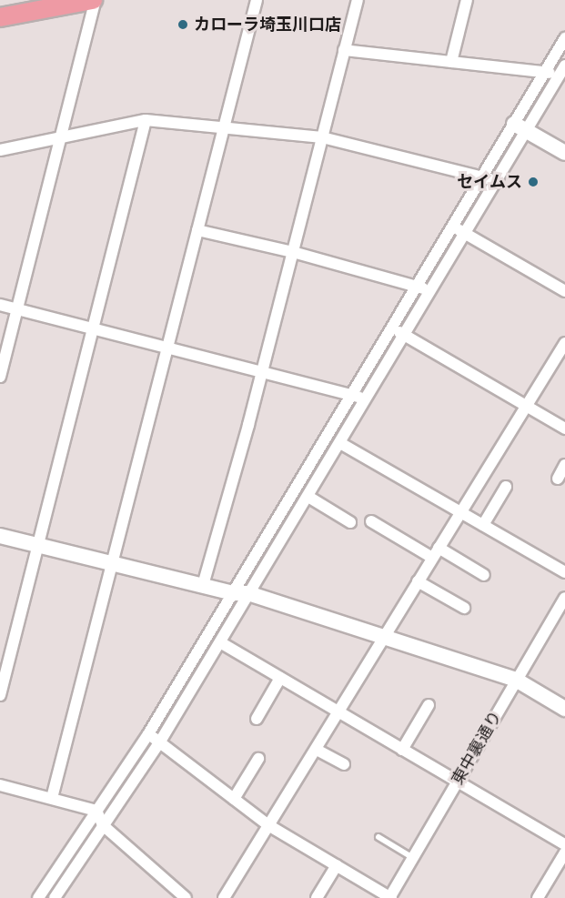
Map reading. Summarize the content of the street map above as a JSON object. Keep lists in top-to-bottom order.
{
  "streets": {
    "street": ["東中裏通り"]
  },
  "places": ["カローラ埼玉川口店", "セイムス"]
}
